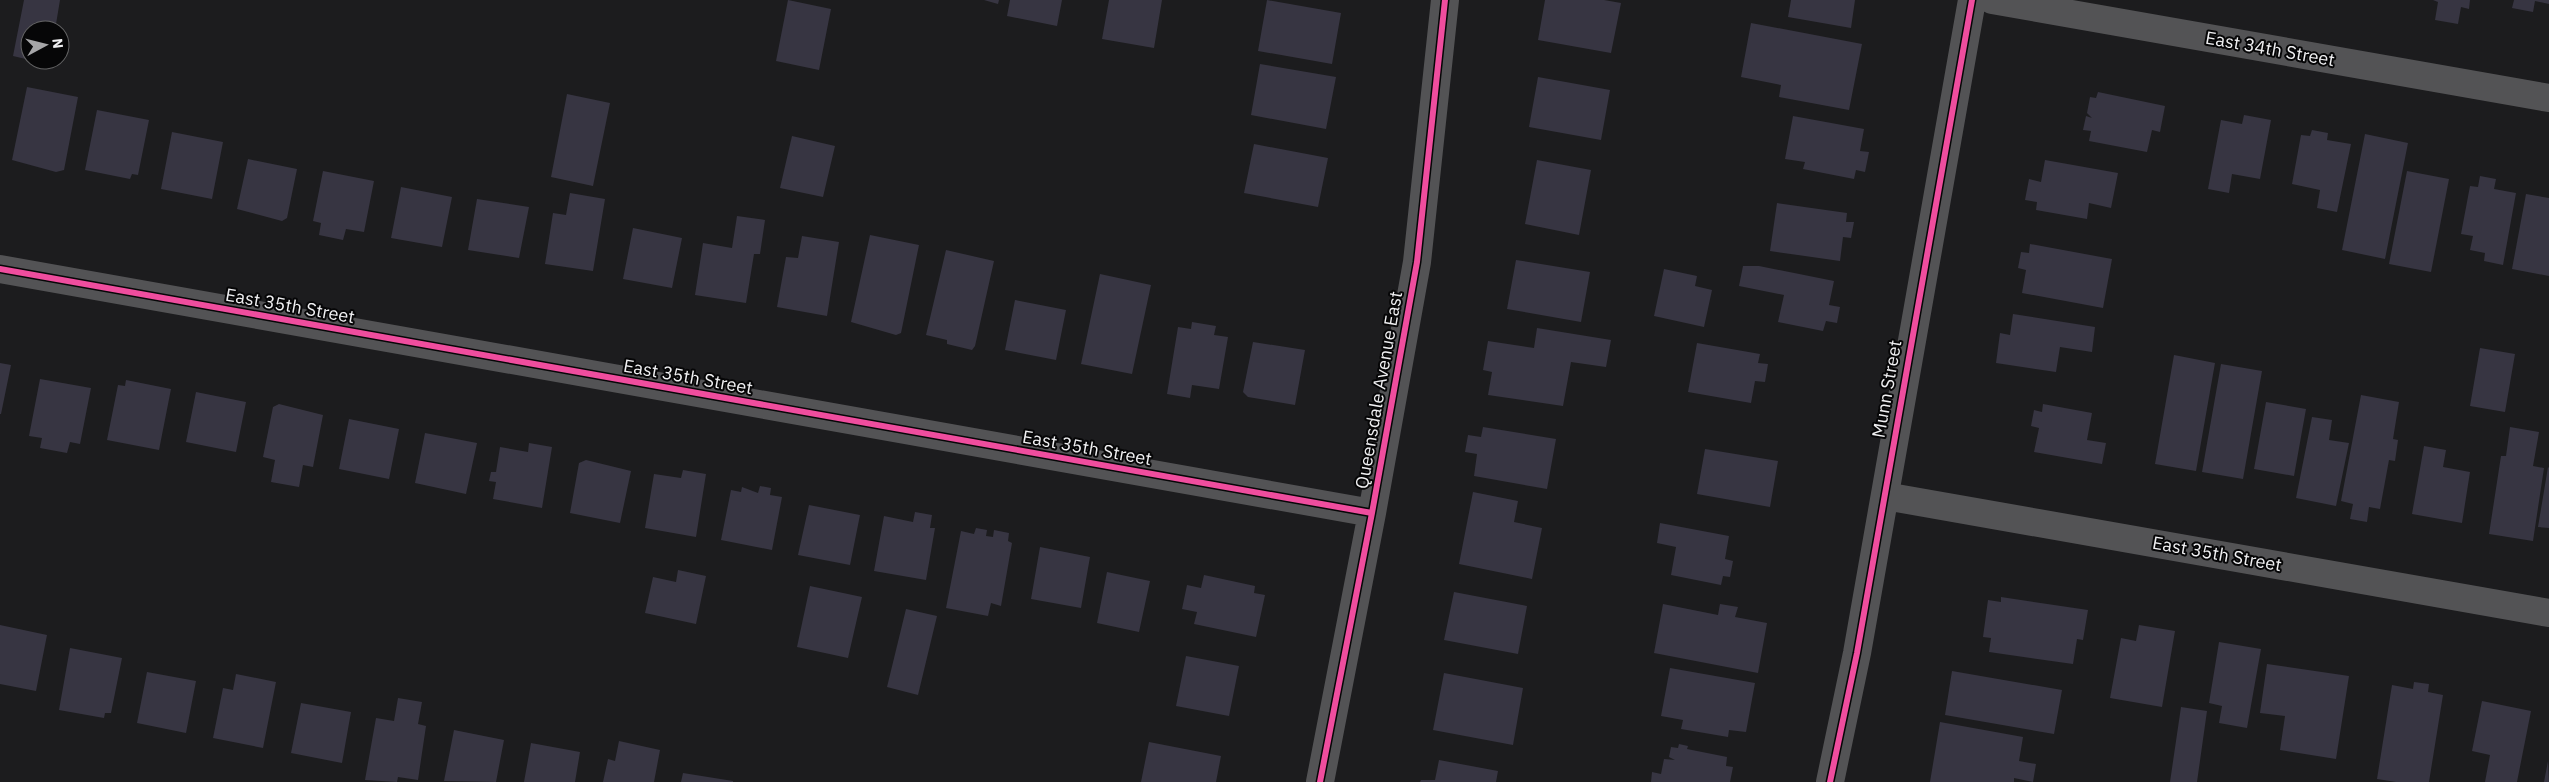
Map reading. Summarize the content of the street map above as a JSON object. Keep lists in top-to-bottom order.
{
  "streets": {
    "street": [
      "East 34th Street",
      "East 35th Street",
      "Munn Street",
      "Queensdale Avenue East"
    ]
  },
  "crossings": [
    ["East 35th Street", "Munn Street"],
    ["East 35th Street", "Queensdale Avenue East"]
  ],
  "north": "right"
}
